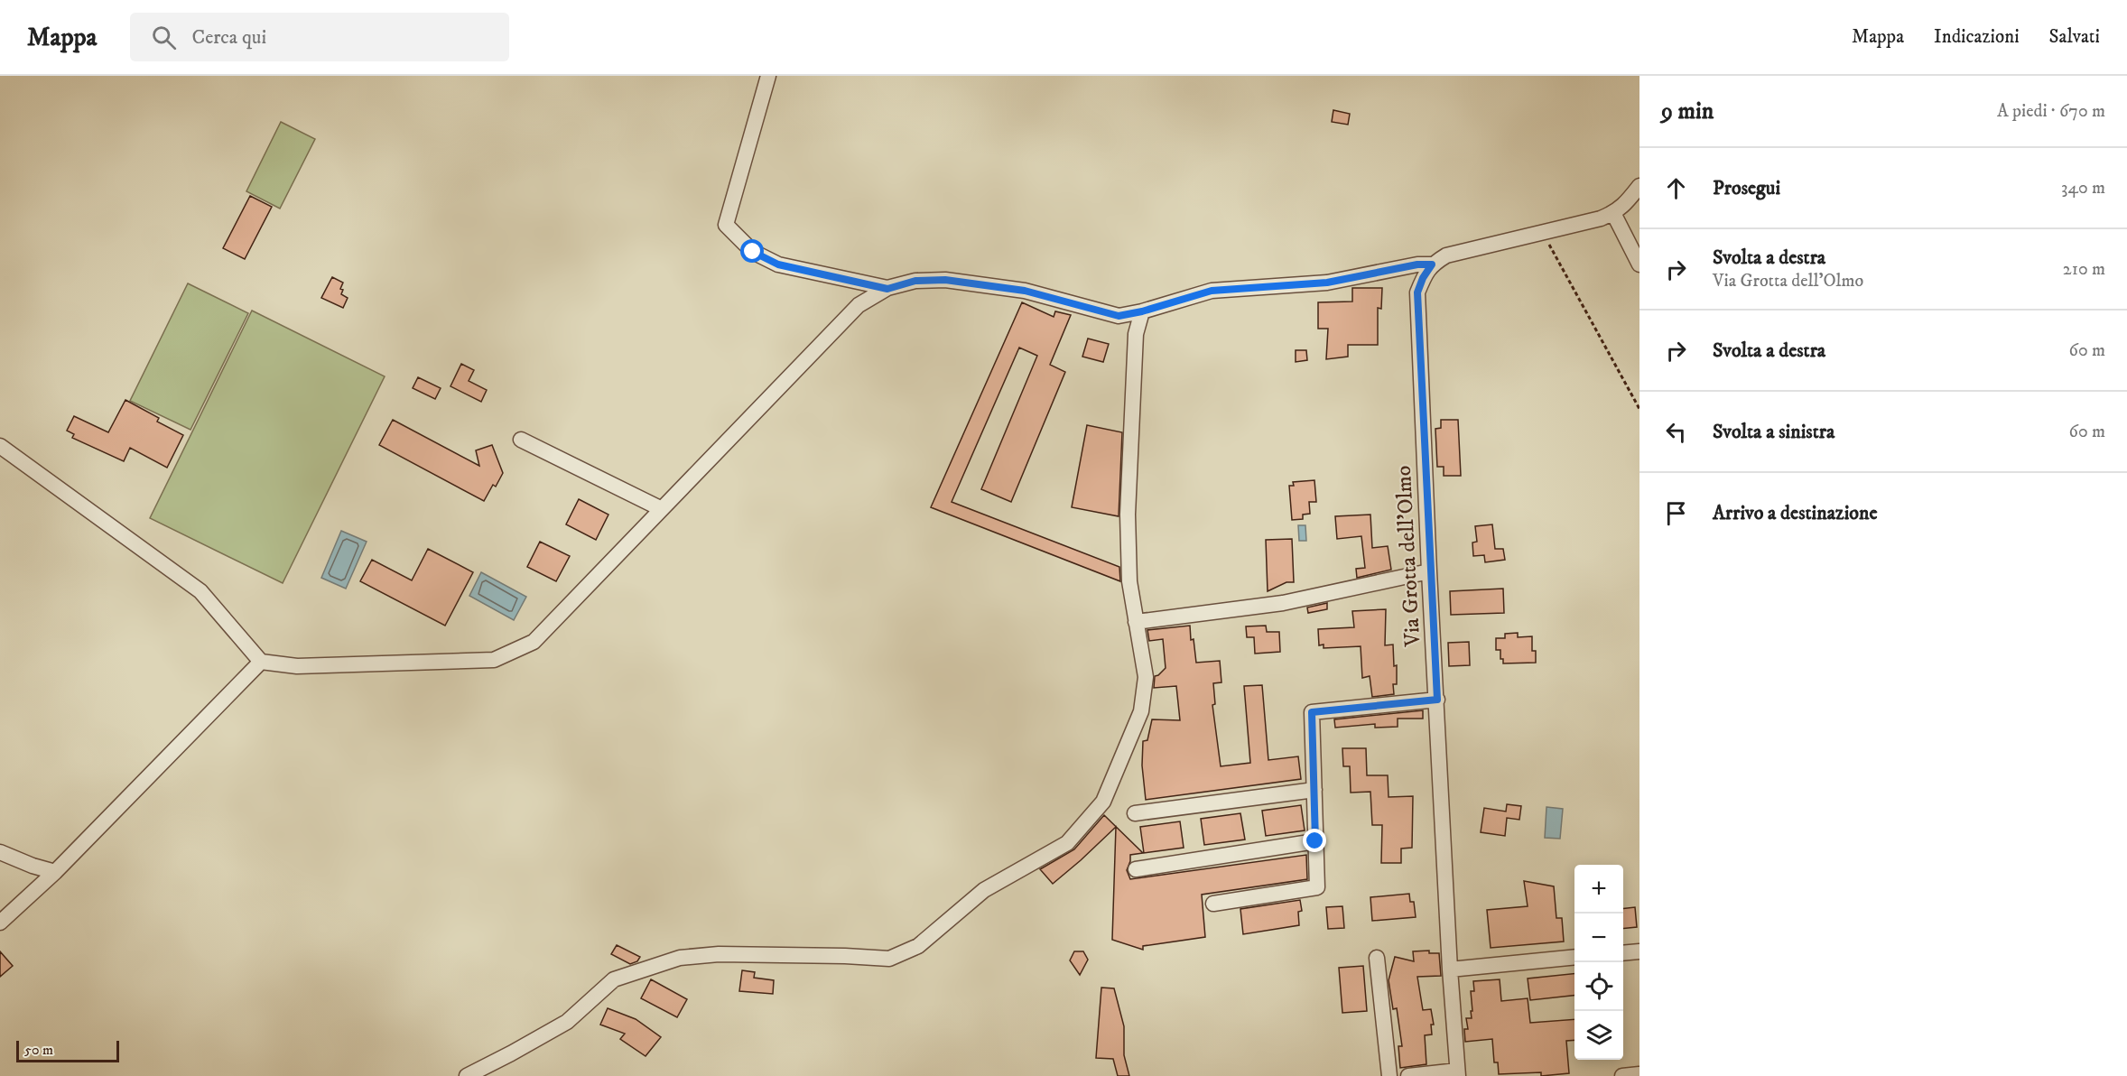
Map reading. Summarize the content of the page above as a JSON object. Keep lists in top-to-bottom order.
{
  "streets": {
    "street": ["Via Grotta dell'Olmo"]
  },
  "scale_bar": "50 m",
  "page": {
    "header": "Mappa",
    "search": "Cerca qui",
    "nav": ["Mappa", "Indicazioni", "Salvati"],
    "heading": ["9 min", "A piedi · 670 m"],
    "list": [
      ["Prosegui", "340 m"],
      ["Svolta a destra", "Via Grotta dell'Olmo", "210 m"],
      ["Svolta a destra", "60 m"],
      ["Svolta a sinistra", "60 m"],
      "Arrivo a destinazione"
    ],
    "map_buttons": ["+", "−"],
    "scale": "50 m"
  }
}
